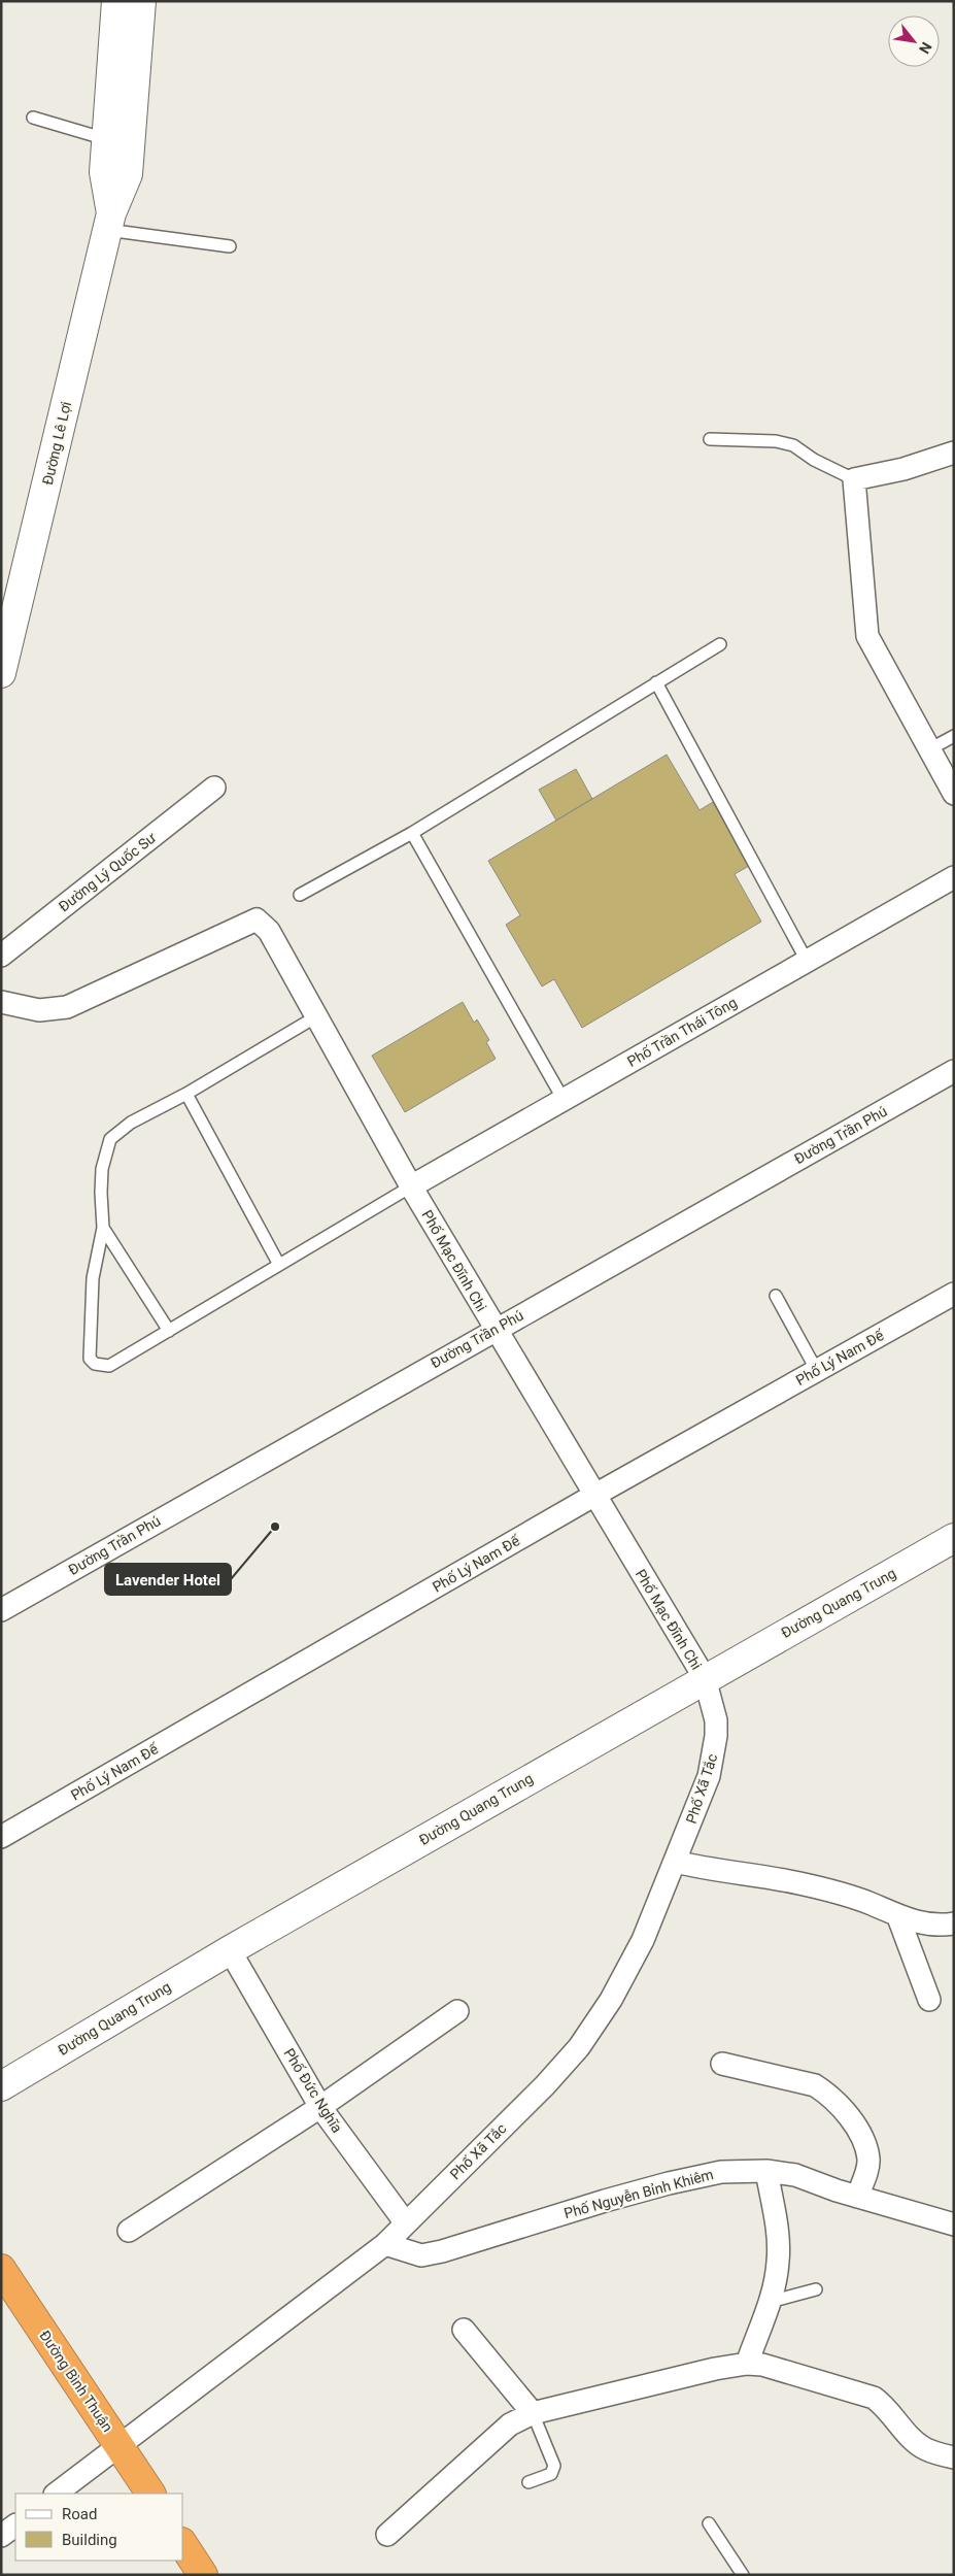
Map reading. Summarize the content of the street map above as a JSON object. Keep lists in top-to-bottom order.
{
  "streets": {
    "highway": ["Đường Bình Thuận"],
    "main road": ["Đường Lê Lợi", "Đường Quang Trung"],
    "street": [
      "Đường Lý Quốc Sư",
      "Phố Trần Thái Tông",
      "Đường Trần Phú",
      "Phố Mạc Đĩnh Chi",
      "Phố Lý Nam Đế",
      "Phố Xã Tắc",
      "Phố Đức Nghĩa",
      "Phố Nguyễn Bỉnh Khiêm"
    ]
  },
  "crossings": [
    ["Phố Trần Thái Tông", "Phố Mạc Đĩnh Chi"],
    ["Đường Trần Phú", "Phố Mạc Đĩnh Chi"],
    ["Phố Mạc Đĩnh Chi", "Phố Lý Nam Đế"],
    ["Phố Mạc Đĩnh Chi", "Đường Quang Trung"],
    ["Phố Mạc Đĩnh Chi", "Phố Xã Tắc"],
    ["Đường Quang Trung", "Phố Xã Tắc"],
    ["Đường Quang Trung", "Phố Đức Nghĩa"],
    ["Phố Xã Tắc", "Phố Đức Nghĩa"],
    ["Phố Xã Tắc", "Phố Nguyễn Bỉnh Khiêm"],
    ["Phố Xã Tắc", "Đường Bình Thuận"]
  ],
  "places": ["Lavender Hotel"],
  "legend": ["Road", "Building"],
  "north": "bottom right"
}
